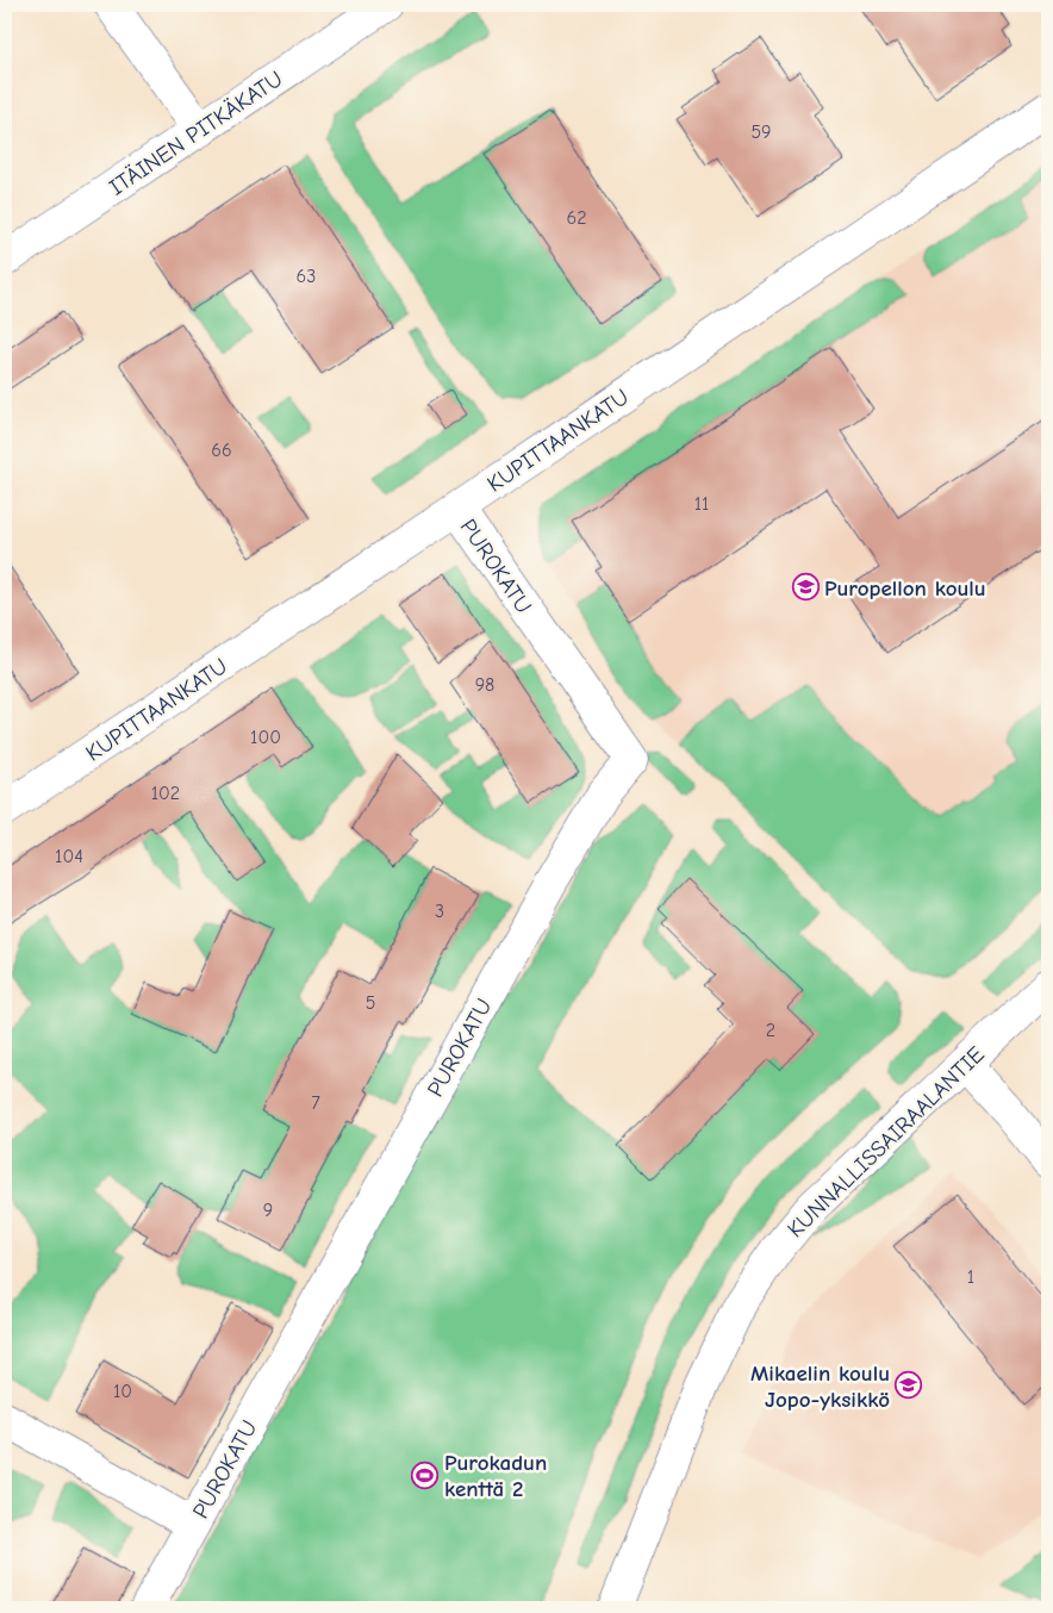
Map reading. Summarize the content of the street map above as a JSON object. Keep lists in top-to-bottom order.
{
  "streets": {
    "street": [
      "ITÄINEN PITKÄKATU",
      "KUPITTAANKATU",
      "PUROKATU",
      "KUNNALLISSAIRAALANTIE"
    ]
  },
  "crossings": [
    ["KUPITTAANKATU", "PUROKATU"]
  ],
  "places": {
    "school or university": ["Puropellon koulu", "Mikaelin koulu Jopo-yksikkö"],
    "sports": ["Purokadun kenttä 2"]
  },
  "house_numbers": [
    "59",
    "62",
    "63",
    "66",
    "11",
    "98",
    "100",
    "102",
    "104",
    "3",
    "5",
    "2",
    "7",
    "9",
    "1",
    "10"
  ]
}
